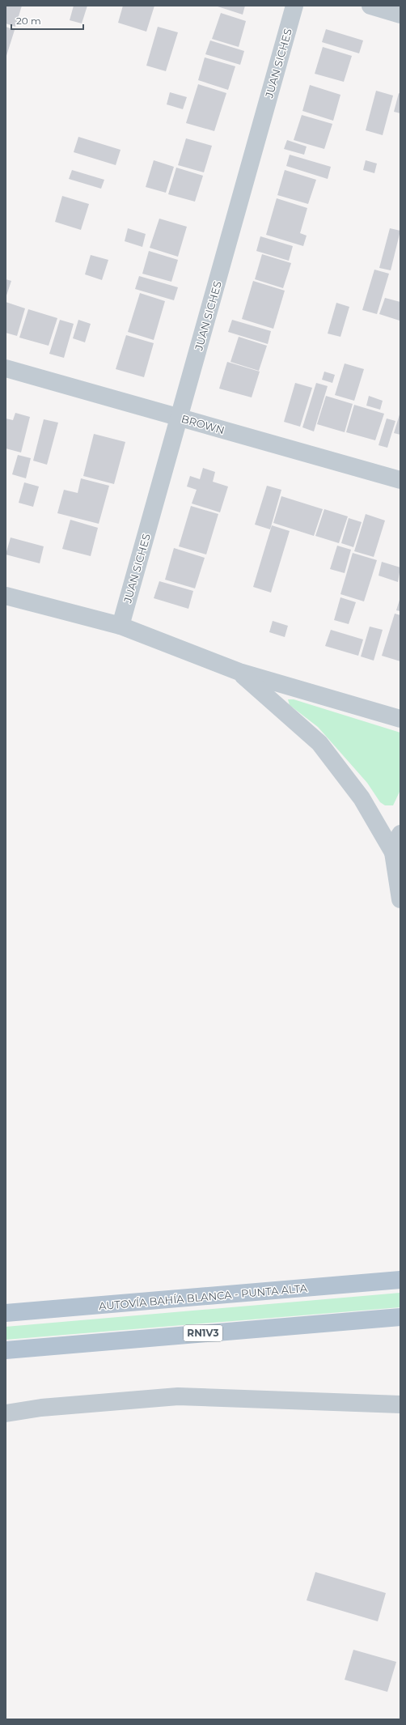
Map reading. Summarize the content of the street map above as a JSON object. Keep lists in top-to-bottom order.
{
  "streets": {
    "main road": ["AUTOVÍA BAHÍA BLANCA - PUNTA ALTA", "RN1V3"],
    "street": ["JUAN SICHES", "BROWN"]
  },
  "crossings": [
    ["JUAN SICHES", "BROWN"]
  ],
  "scale_bar": "20 m"
}
